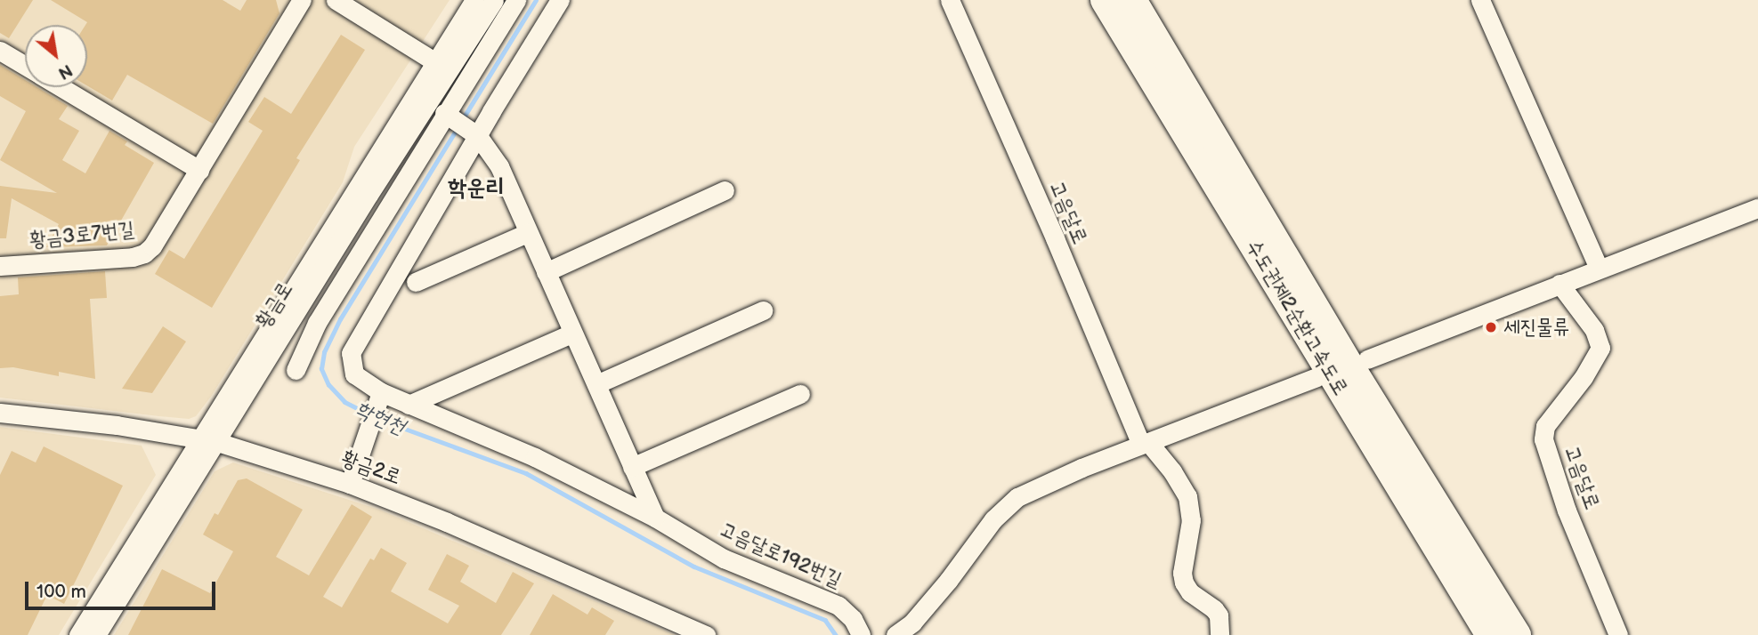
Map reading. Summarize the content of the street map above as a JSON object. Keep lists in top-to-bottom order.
{
  "streets": {
    "highway": ["수도권제2순환고속도로"],
    "street": [
      "고음달로",
      "황금3로7번길",
      "황금로",
      "황금2로",
      "고음달로192번길"
    ]
  },
  "crossings": [
    ["황금로", "황금2로"]
  ],
  "districts": ["학운리"],
  "water": ["학현천"],
  "places": ["세진물류"],
  "scale_bar": "100 m",
  "north": "bottom right"
}
